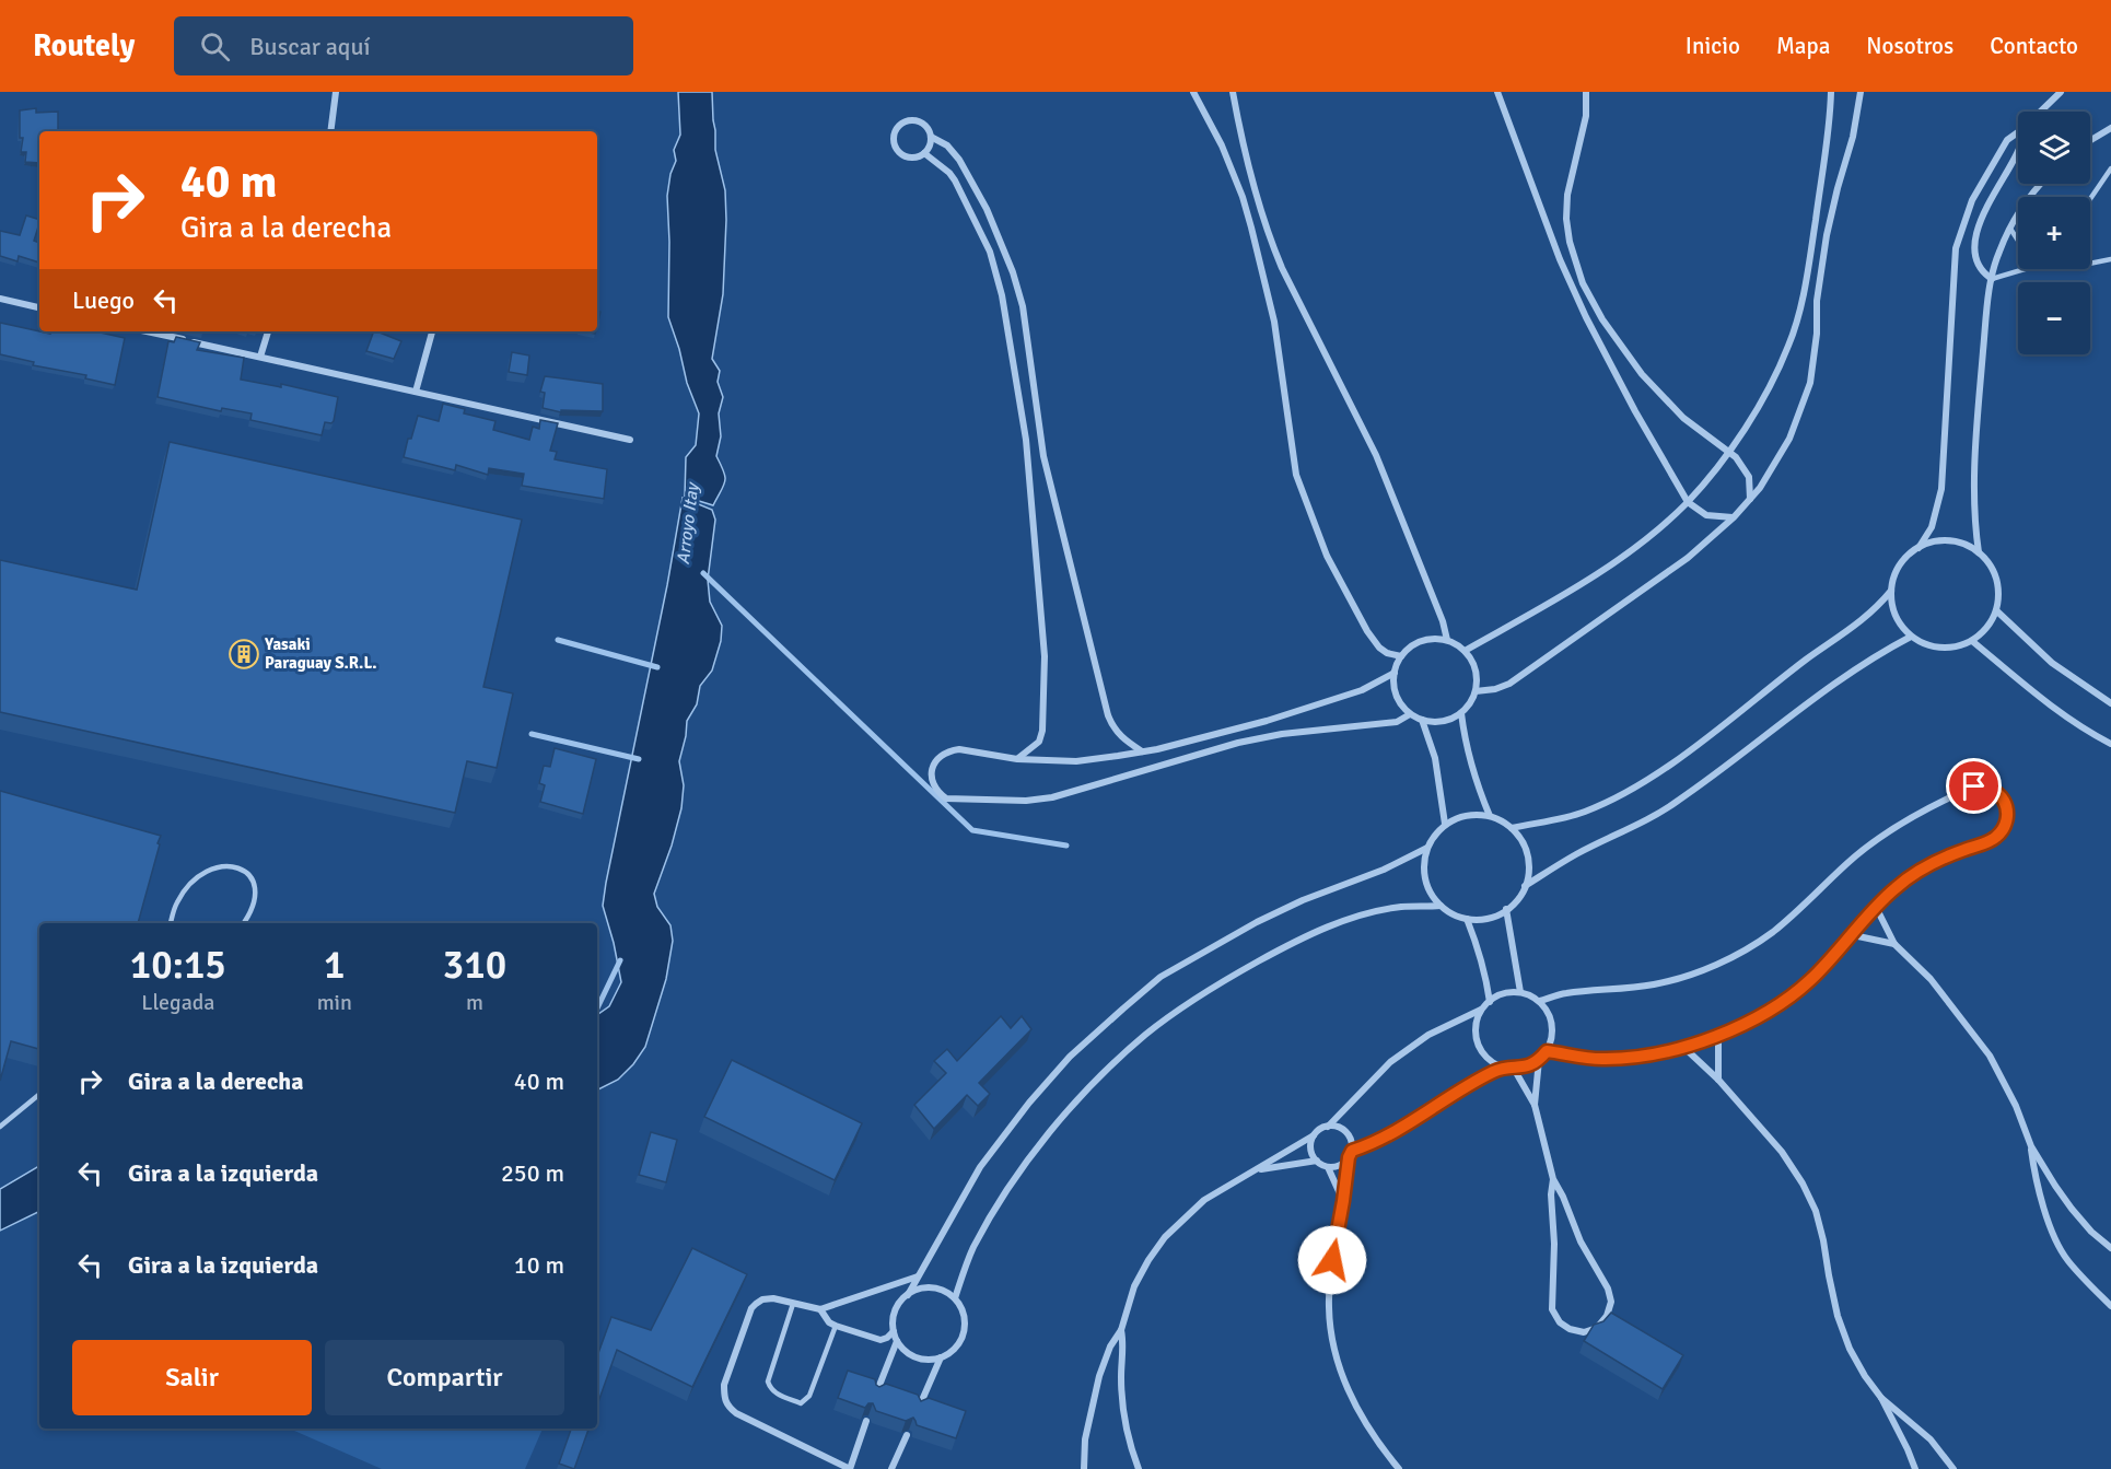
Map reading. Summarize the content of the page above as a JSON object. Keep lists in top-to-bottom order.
{
  "water": ["Arroyo Itay"],
  "places": {
    "building": ["Yasaki Paraguay S.R.L."]
  },
  "page": {
    "header": "Routely",
    "search": "Buscar aquí",
    "nav": [
      "Inicio",
      "Mapa",
      "Nosotros",
      "Contacto"
    ],
    "map_buttons": ["+", "−"],
    "turn": ["40 m", "Gira a la derecha"],
    "then": "Luego",
    "eta": [
      "10:15",
      "Llegada",
      "1",
      "min",
      "310",
      "m"
    ],
    "list": [
      {
        "name": "Gira a la derecha",
        "value": "40 m"
      },
      {
        "name": "Gira a la izquierda",
        "value": "250 m"
      },
      {
        "name": "Gira a la izquierda",
        "value": "10 m"
      }
    ],
    "buttons": ["Salir", "Compartir"]
  }
}
